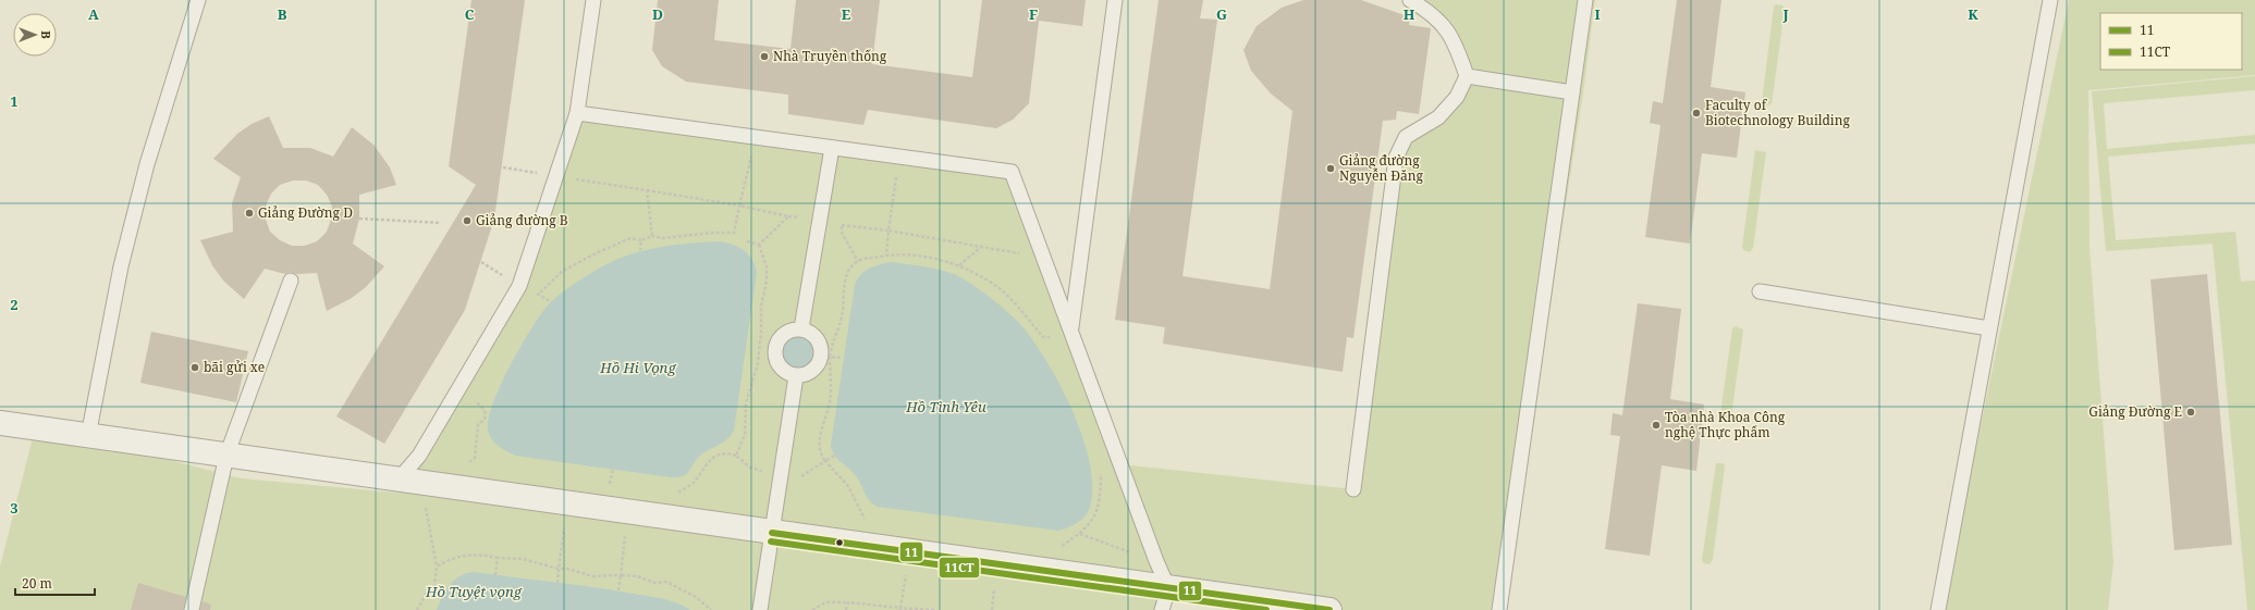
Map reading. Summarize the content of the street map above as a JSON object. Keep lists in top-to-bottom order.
{
  "water": ["Hồ Hi Vọng", "Hồ Tình Yêu", "Hồ Tuyệt vọng"],
  "places": [
    "Nhà Truyền thống",
    "Faculty of Biotechnology Building",
    "Giảng đường Nguyễn Đăng",
    "Giảng Đường D",
    "Giảng đường B",
    "bãi gửi xe",
    "Giảng Đường E",
    "Tòa nhà Khoa Công nghệ Thực phẩm"
  ],
  "lines": ["transit line 11", "transit line 11CT"],
  "legend": ["11", "11CT"],
  "scale_bar": "20 m",
  "north": "right",
  "grid": {
    "columns": [
      "A",
      "B",
      "C",
      "D",
      "E",
      "F",
      "G",
      "H",
      "I",
      "J",
      "K"
    ],
    "rows": ["1", "2", "3"]
  }
}
